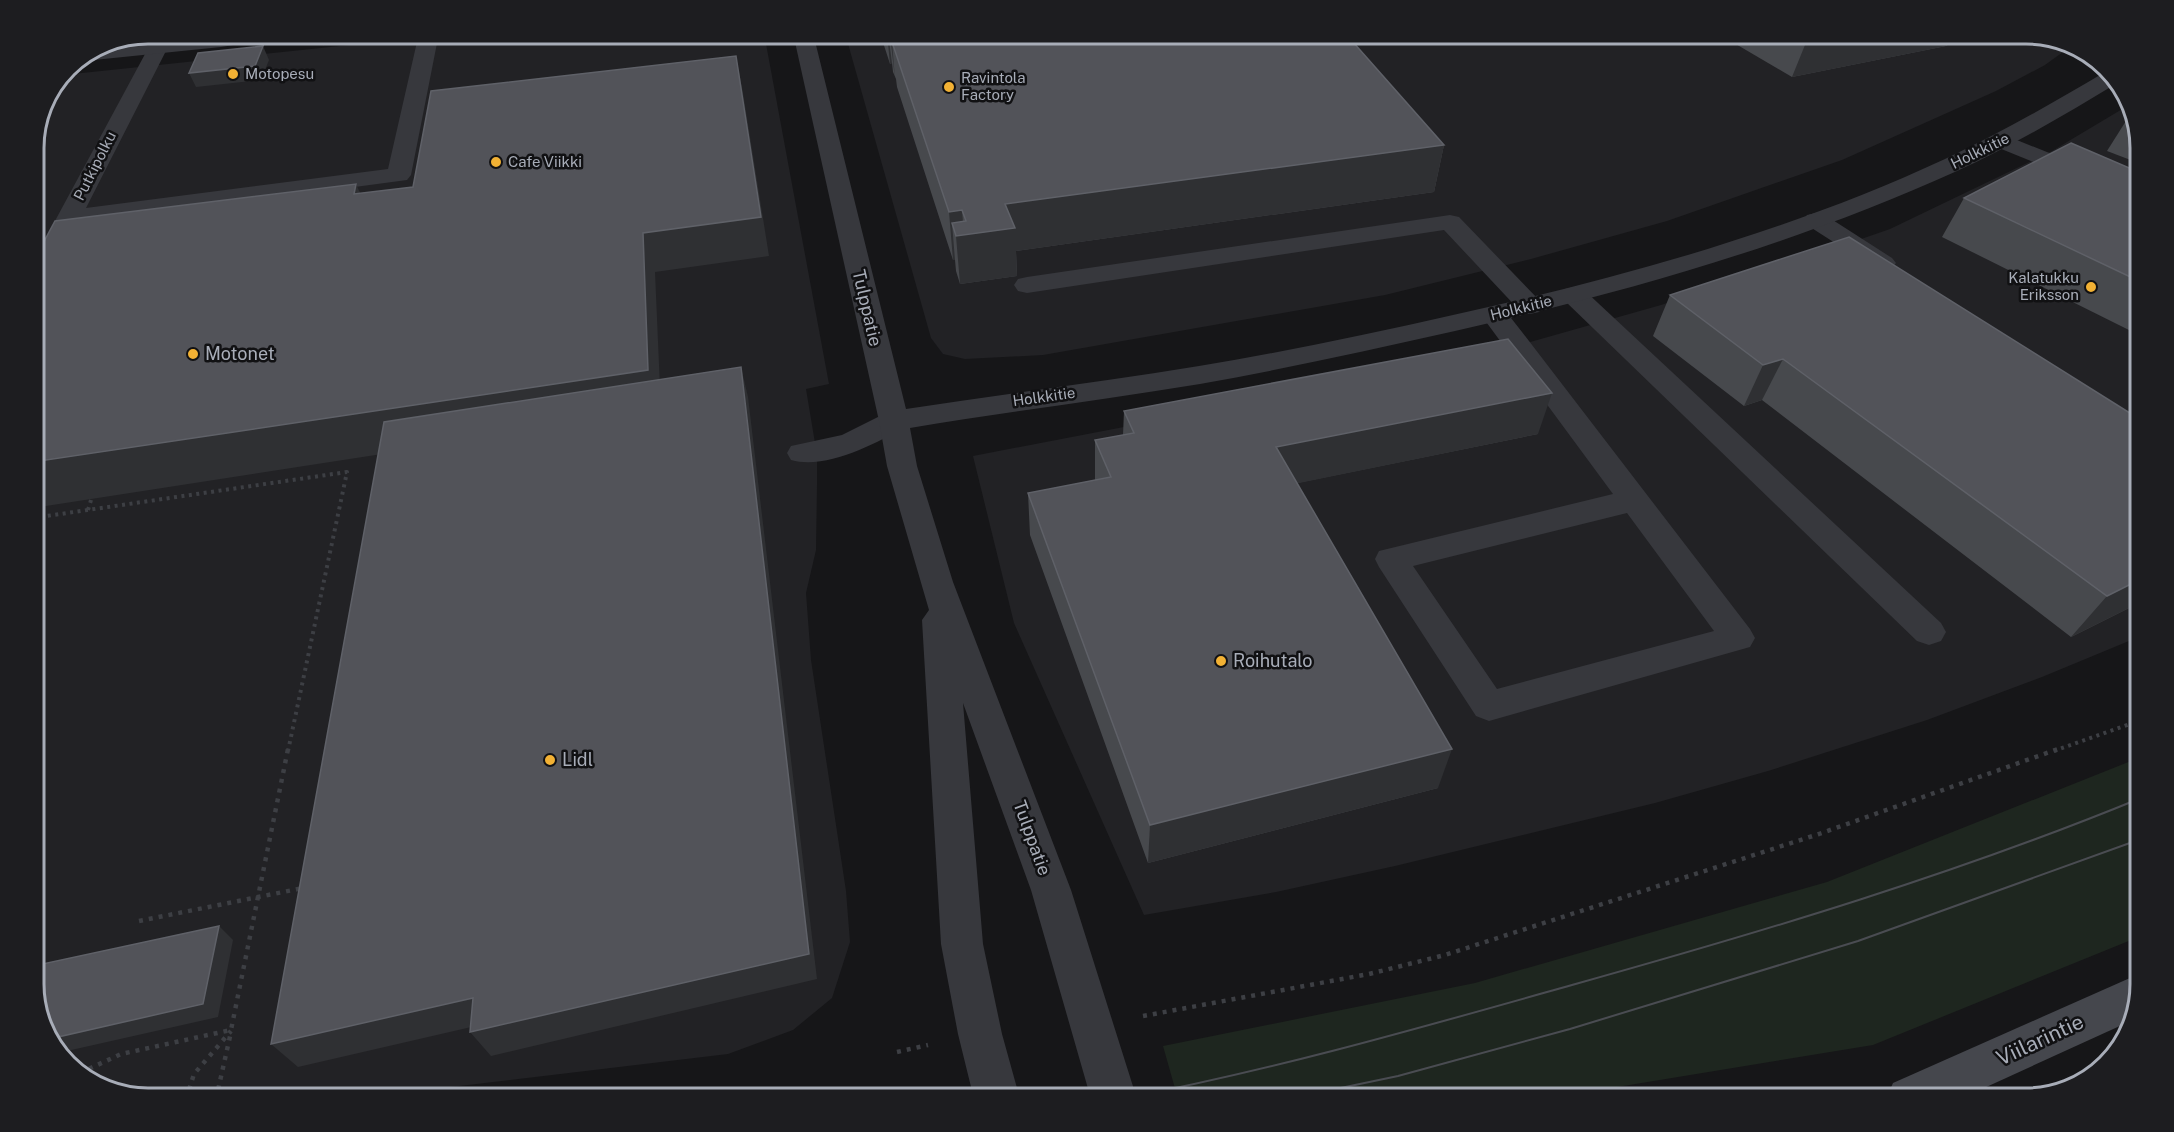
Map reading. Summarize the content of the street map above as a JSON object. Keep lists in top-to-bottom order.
{
  "streets": {
    "main road": ["Viilarintie"],
    "street": ["Holkkitie", "Putkipolku", "Tulppatie"]
  },
  "crossings": [
    ["Holkkitie", "Tulppatie"]
  ],
  "places": [
    "Motopesu",
    "Ravintola Factory",
    "Cafe Viikki",
    "Kalatukku Eriksson",
    "Motonet",
    "Roihutalo",
    "Lidl"
  ]
}
